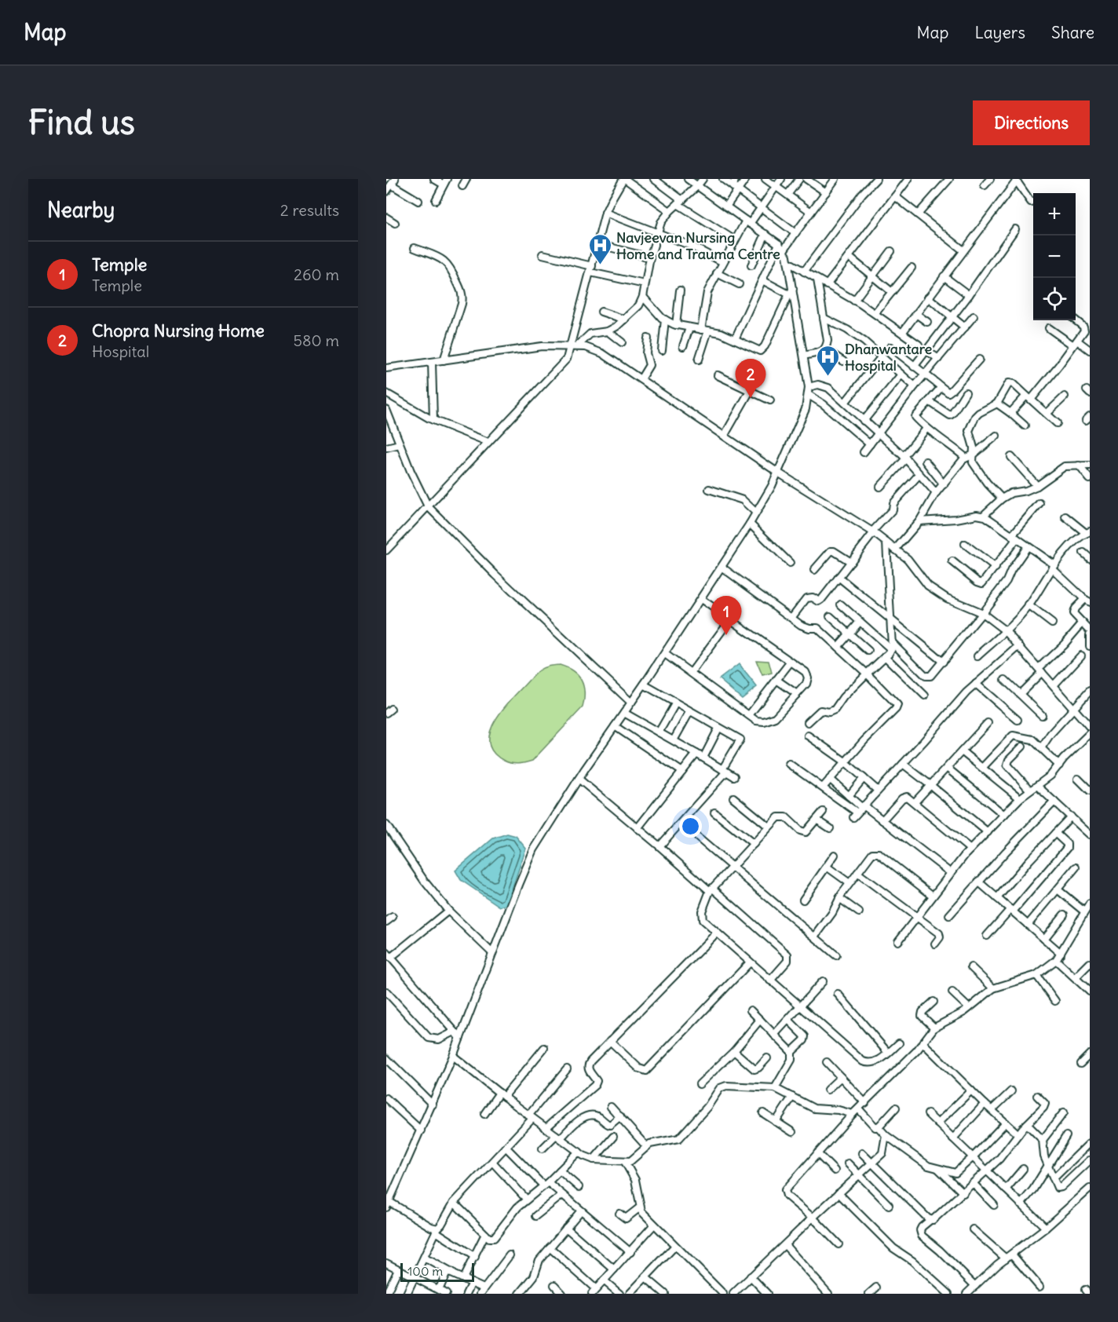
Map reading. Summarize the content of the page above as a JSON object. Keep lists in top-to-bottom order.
{
  "places": {
    "hospital": ["Navjeevan Nursing Home and Trauma Centre", "Dhanwantare Hospital"]
  },
  "scale_bar": "100 m",
  "page": {
    "header": "Map",
    "nav": ["Map", "Layers", "Share"],
    "buttons": "Directions",
    "title": "Find us",
    "heading": ["Nearby", "2 results"],
    "map_buttons": ["+", "−"],
    "list": [
      {
        "mark": "1",
        "name": "Temple",
        "note": "Temple",
        "value": "260 m"
      },
      {
        "mark": "2",
        "name": "Chopra Nursing Home",
        "note": "Hospital",
        "value": "580 m"
      }
    ],
    "pins": ["2", "1"],
    "scale": "100 m"
  }
}
